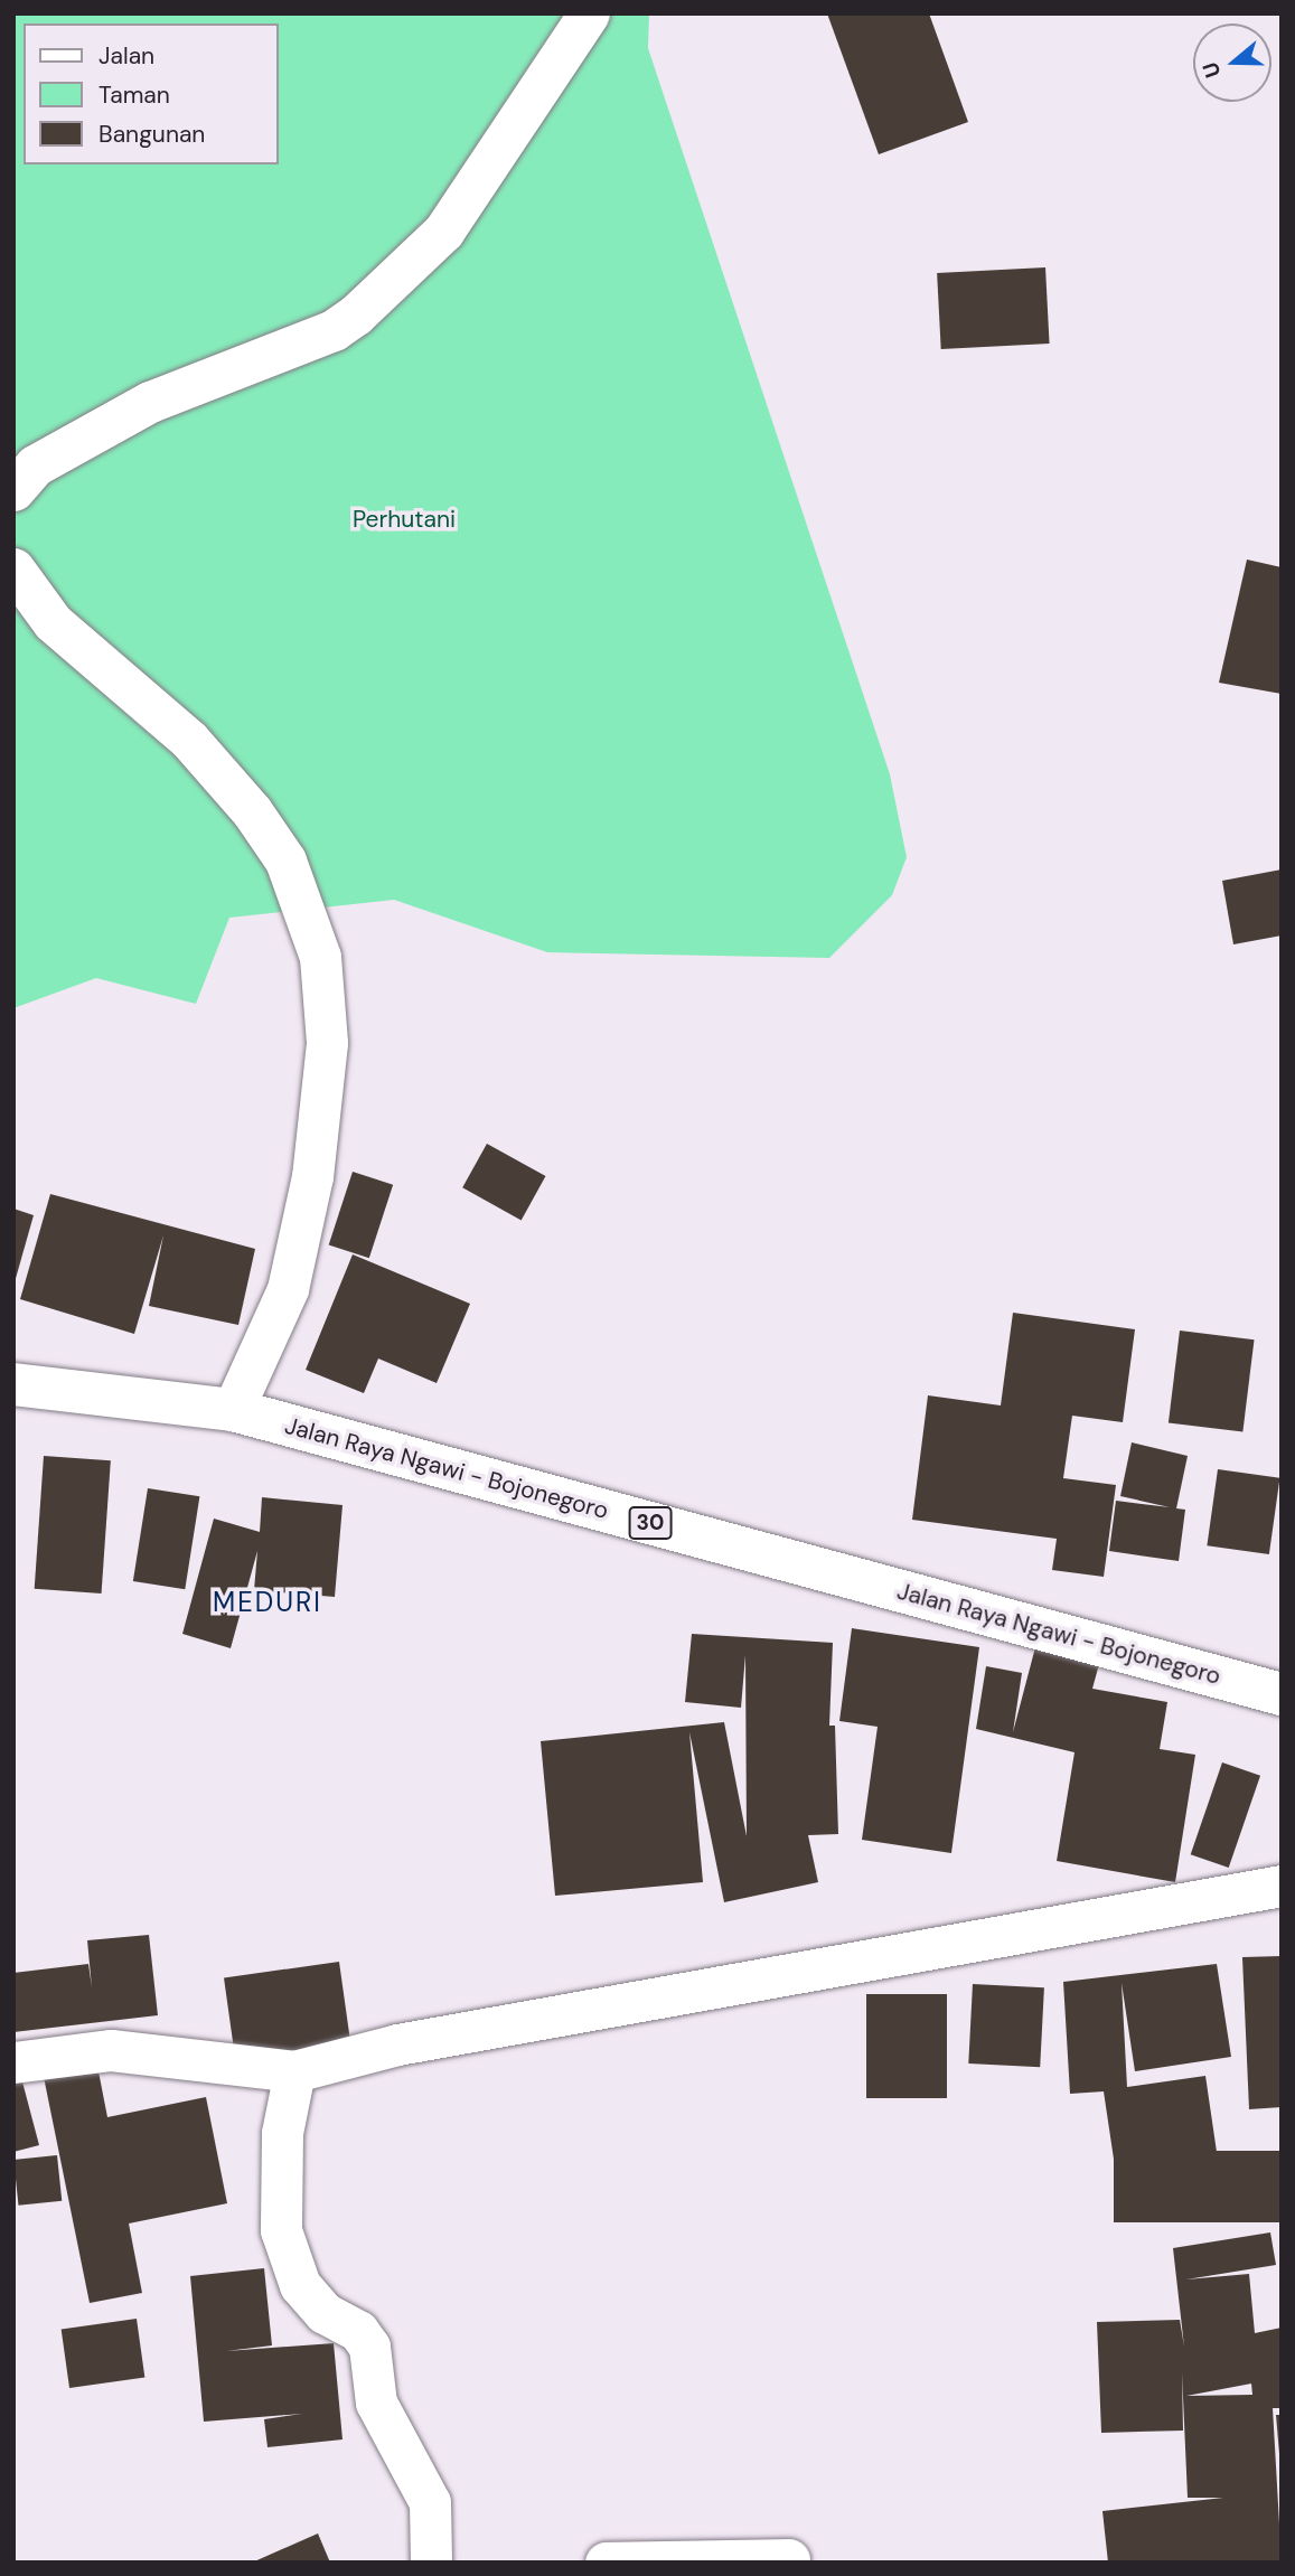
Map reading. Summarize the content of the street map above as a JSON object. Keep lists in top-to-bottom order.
{
  "streets": {
    "highway": ["Jalan Raya Ngawi - Bojonegoro", "30"]
  },
  "districts": ["MEDURI"],
  "parks": ["Perhutani"],
  "legend": ["Jalan", "Taman", "Bangunan"],
  "north": "left"
}
